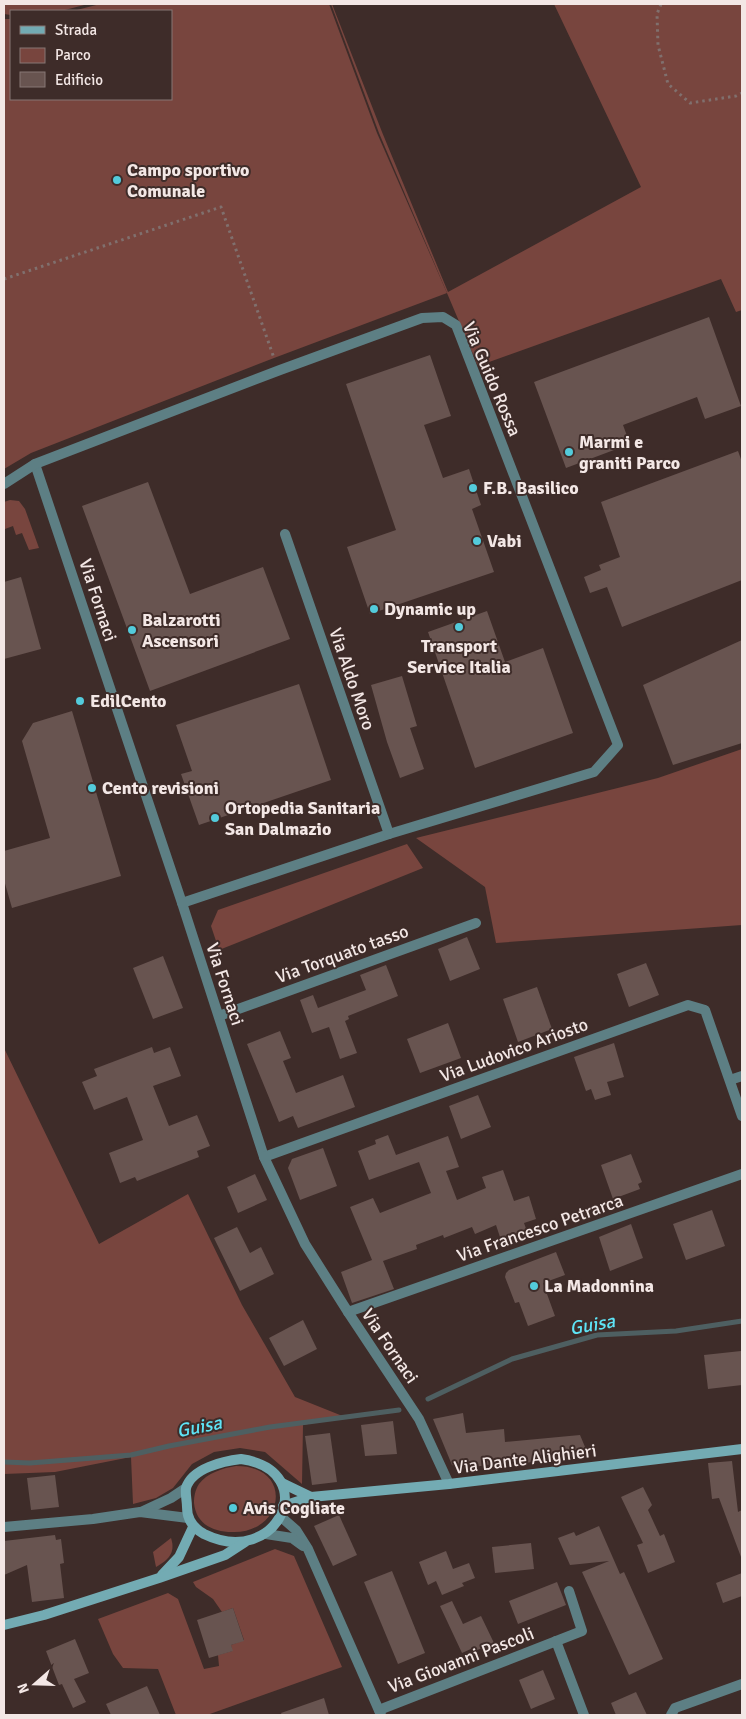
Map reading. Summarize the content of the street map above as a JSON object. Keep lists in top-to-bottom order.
{
  "streets": {
    "street": [
      "Via Guido Rossa",
      "Via Fornaci",
      "Via Aldo Moro",
      "Via Torquato tasso",
      "Via Ludovico Ariosto",
      "Via Francesco Petrarca",
      "Via Dante Alighieri",
      "Via Giovanni Pascoli"
    ]
  },
  "crossings": [
    ["Via Guido Rossa", "Via Fornaci"],
    ["Via Guido Rossa", "Via Aldo Moro"],
    ["Via Fornaci", "Via Torquato tasso"],
    ["Via Fornaci", "Via Ludovico Ariosto"],
    ["Via Fornaci", "Via Francesco Petrarca"],
    ["Via Fornaci", "Via Dante Alighieri"],
    ["Via Dante Alighieri", "Via Giovanni Pascoli"]
  ],
  "water": ["Guisa"],
  "places": [
    "Campo sportivo Comunale",
    "Marmi e graniti Parco",
    "F.B. Basilico",
    "Vabi",
    "Dynamic up",
    "Transport Service Italia",
    "Balzarotti Ascensori",
    "EdilCento",
    "Cento revisioni",
    "Ortopedia Sanitaria San Dalmazio",
    "La Madonnina",
    "Avis Cogliate"
  ],
  "legend": ["Strada", "Parco", "Edificio"],
  "north": "left"
}
